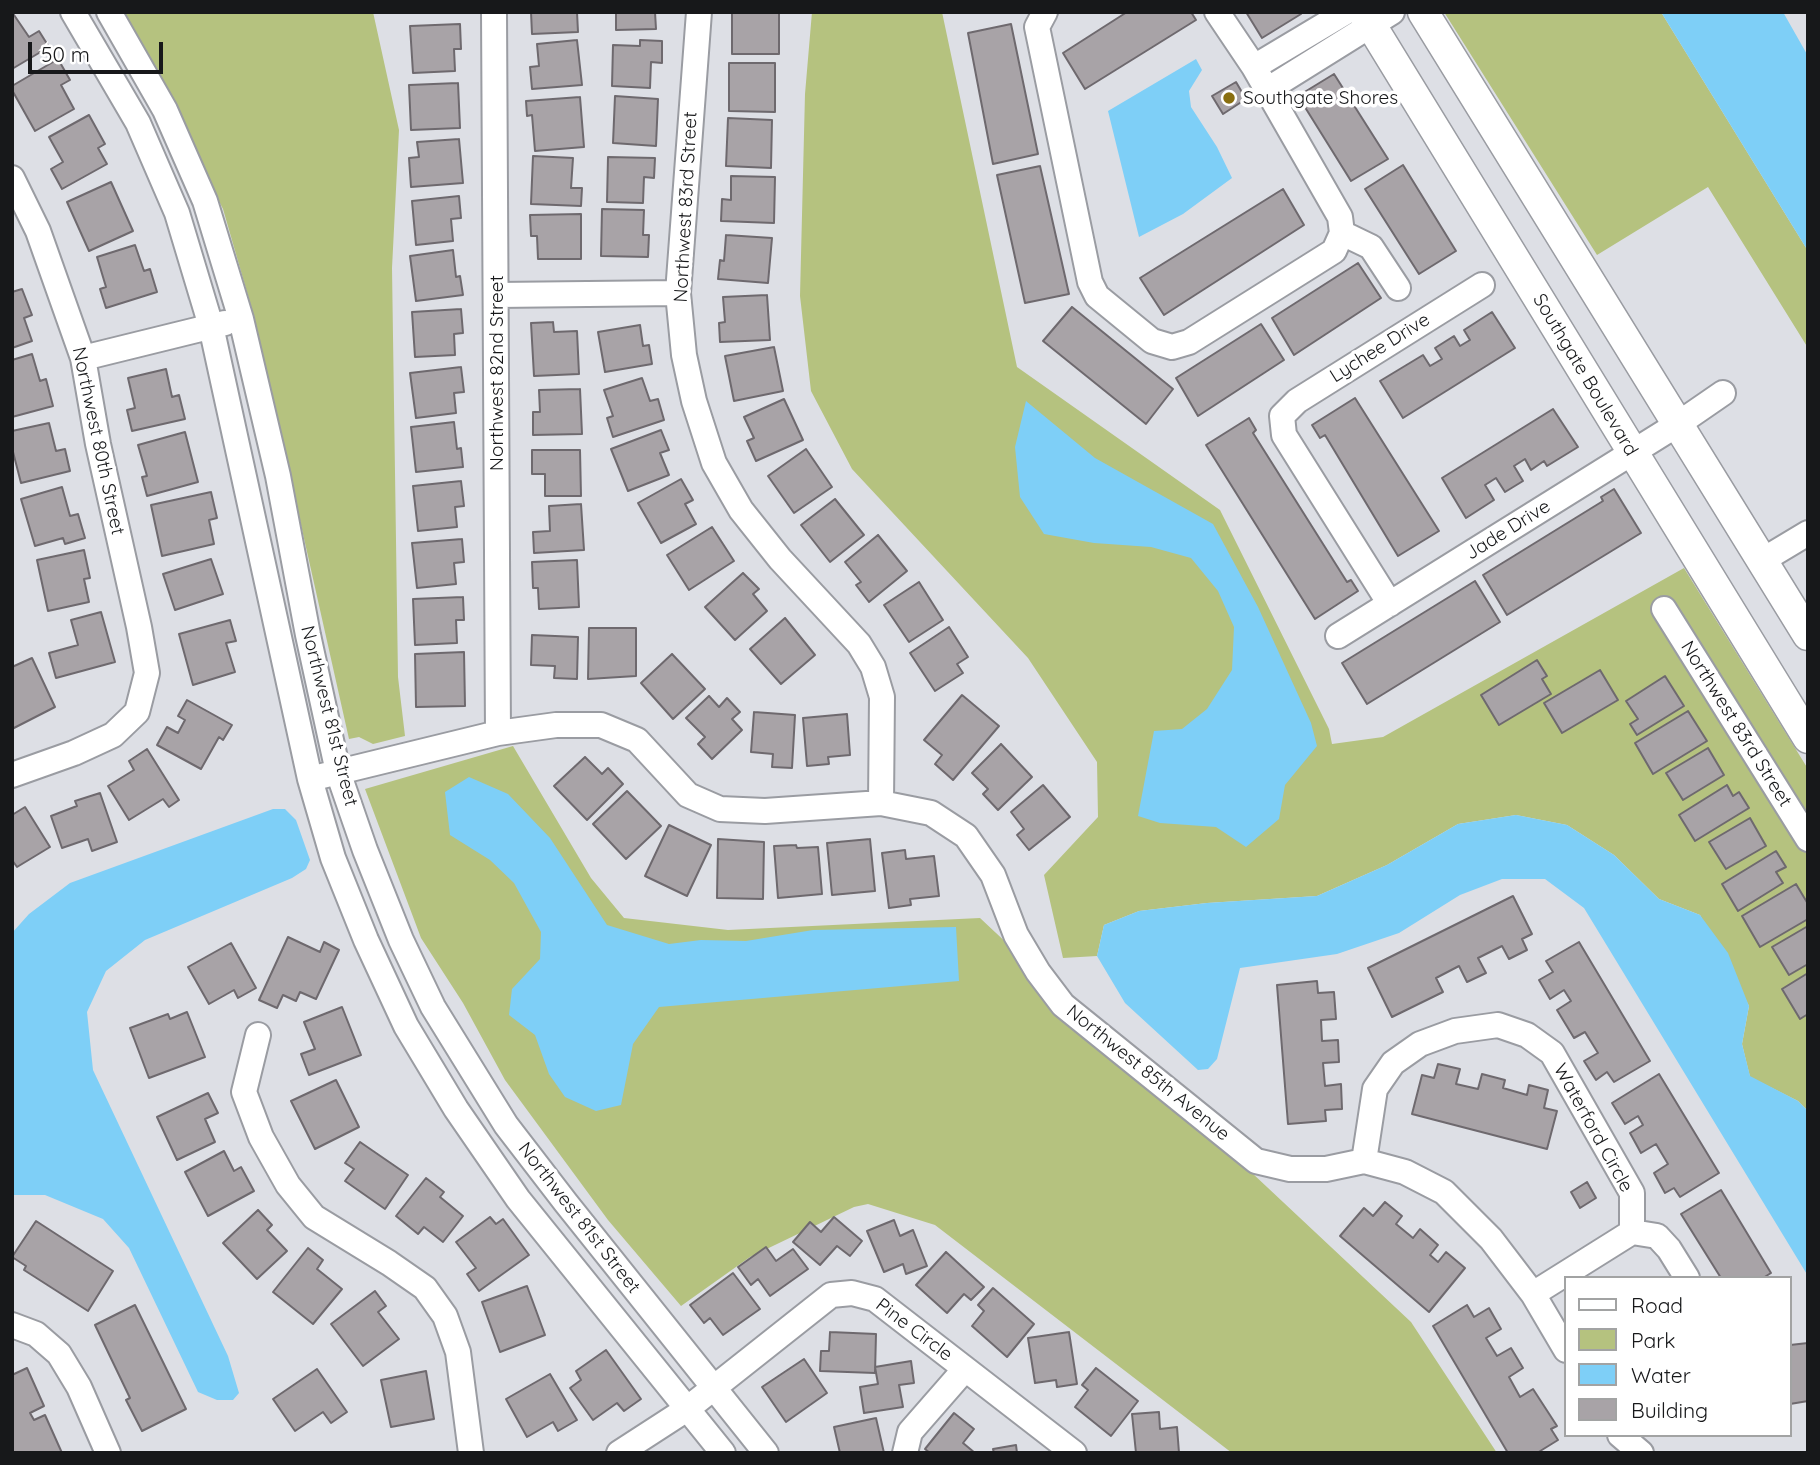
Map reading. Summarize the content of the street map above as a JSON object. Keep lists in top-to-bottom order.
{
  "streets": {
    "main road": ["Southgate Boulevard"],
    "street": [
      "Northwest 83rd Street",
      "Lychee Drive",
      "Northwest 82nd Street",
      "Northwest 80th Street",
      "Jade Drive",
      "Northwest 81st Street",
      "Northwest 85th Avenue",
      "Waterford Circle",
      "Pine Circle"
    ]
  },
  "crossings": [
    ["Northwest 83rd Street", "Northwest 85th Avenue"],
    ["Lychee Drive", "Jade Drive"],
    ["Northwest 82nd Street", "Northwest 85th Avenue"],
    ["Southgate Boulevard", "Jade Drive"],
    ["Northwest 81st Street", "Northwest 85th Avenue"],
    ["Northwest 81st Street", "Pine Circle"],
    ["Northwest 85th Avenue", "Waterford Circle"]
  ],
  "places": ["Southgate Shores"],
  "legend": [
    "Road",
    "Park",
    "Water",
    "Building"
  ],
  "scale_bar": "50 m"
}
